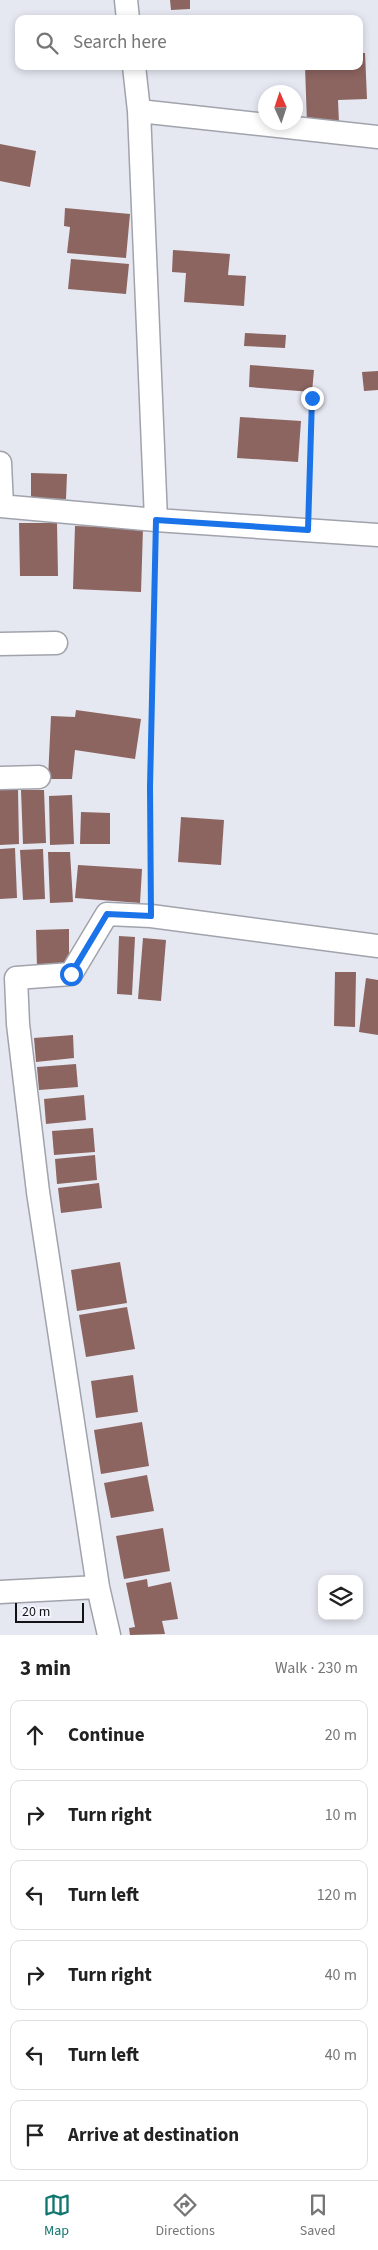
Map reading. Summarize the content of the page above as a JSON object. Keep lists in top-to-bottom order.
{
  "scale_bar": "20 m",
  "north": "top",
  "page": {
    "search": "Search here",
    "scale": "20 m",
    "heading": ["3 min", "Walk · 230 m"],
    "list": [
      ["Continue", "20 m"],
      ["Turn right", "10 m"],
      ["Turn left", "120 m"],
      ["Turn right", "40 m"],
      ["Turn left", "40 m"],
      "Arrive at destination"
    ],
    "nav": ["Map", "Directions", "Saved"]
  }
}
